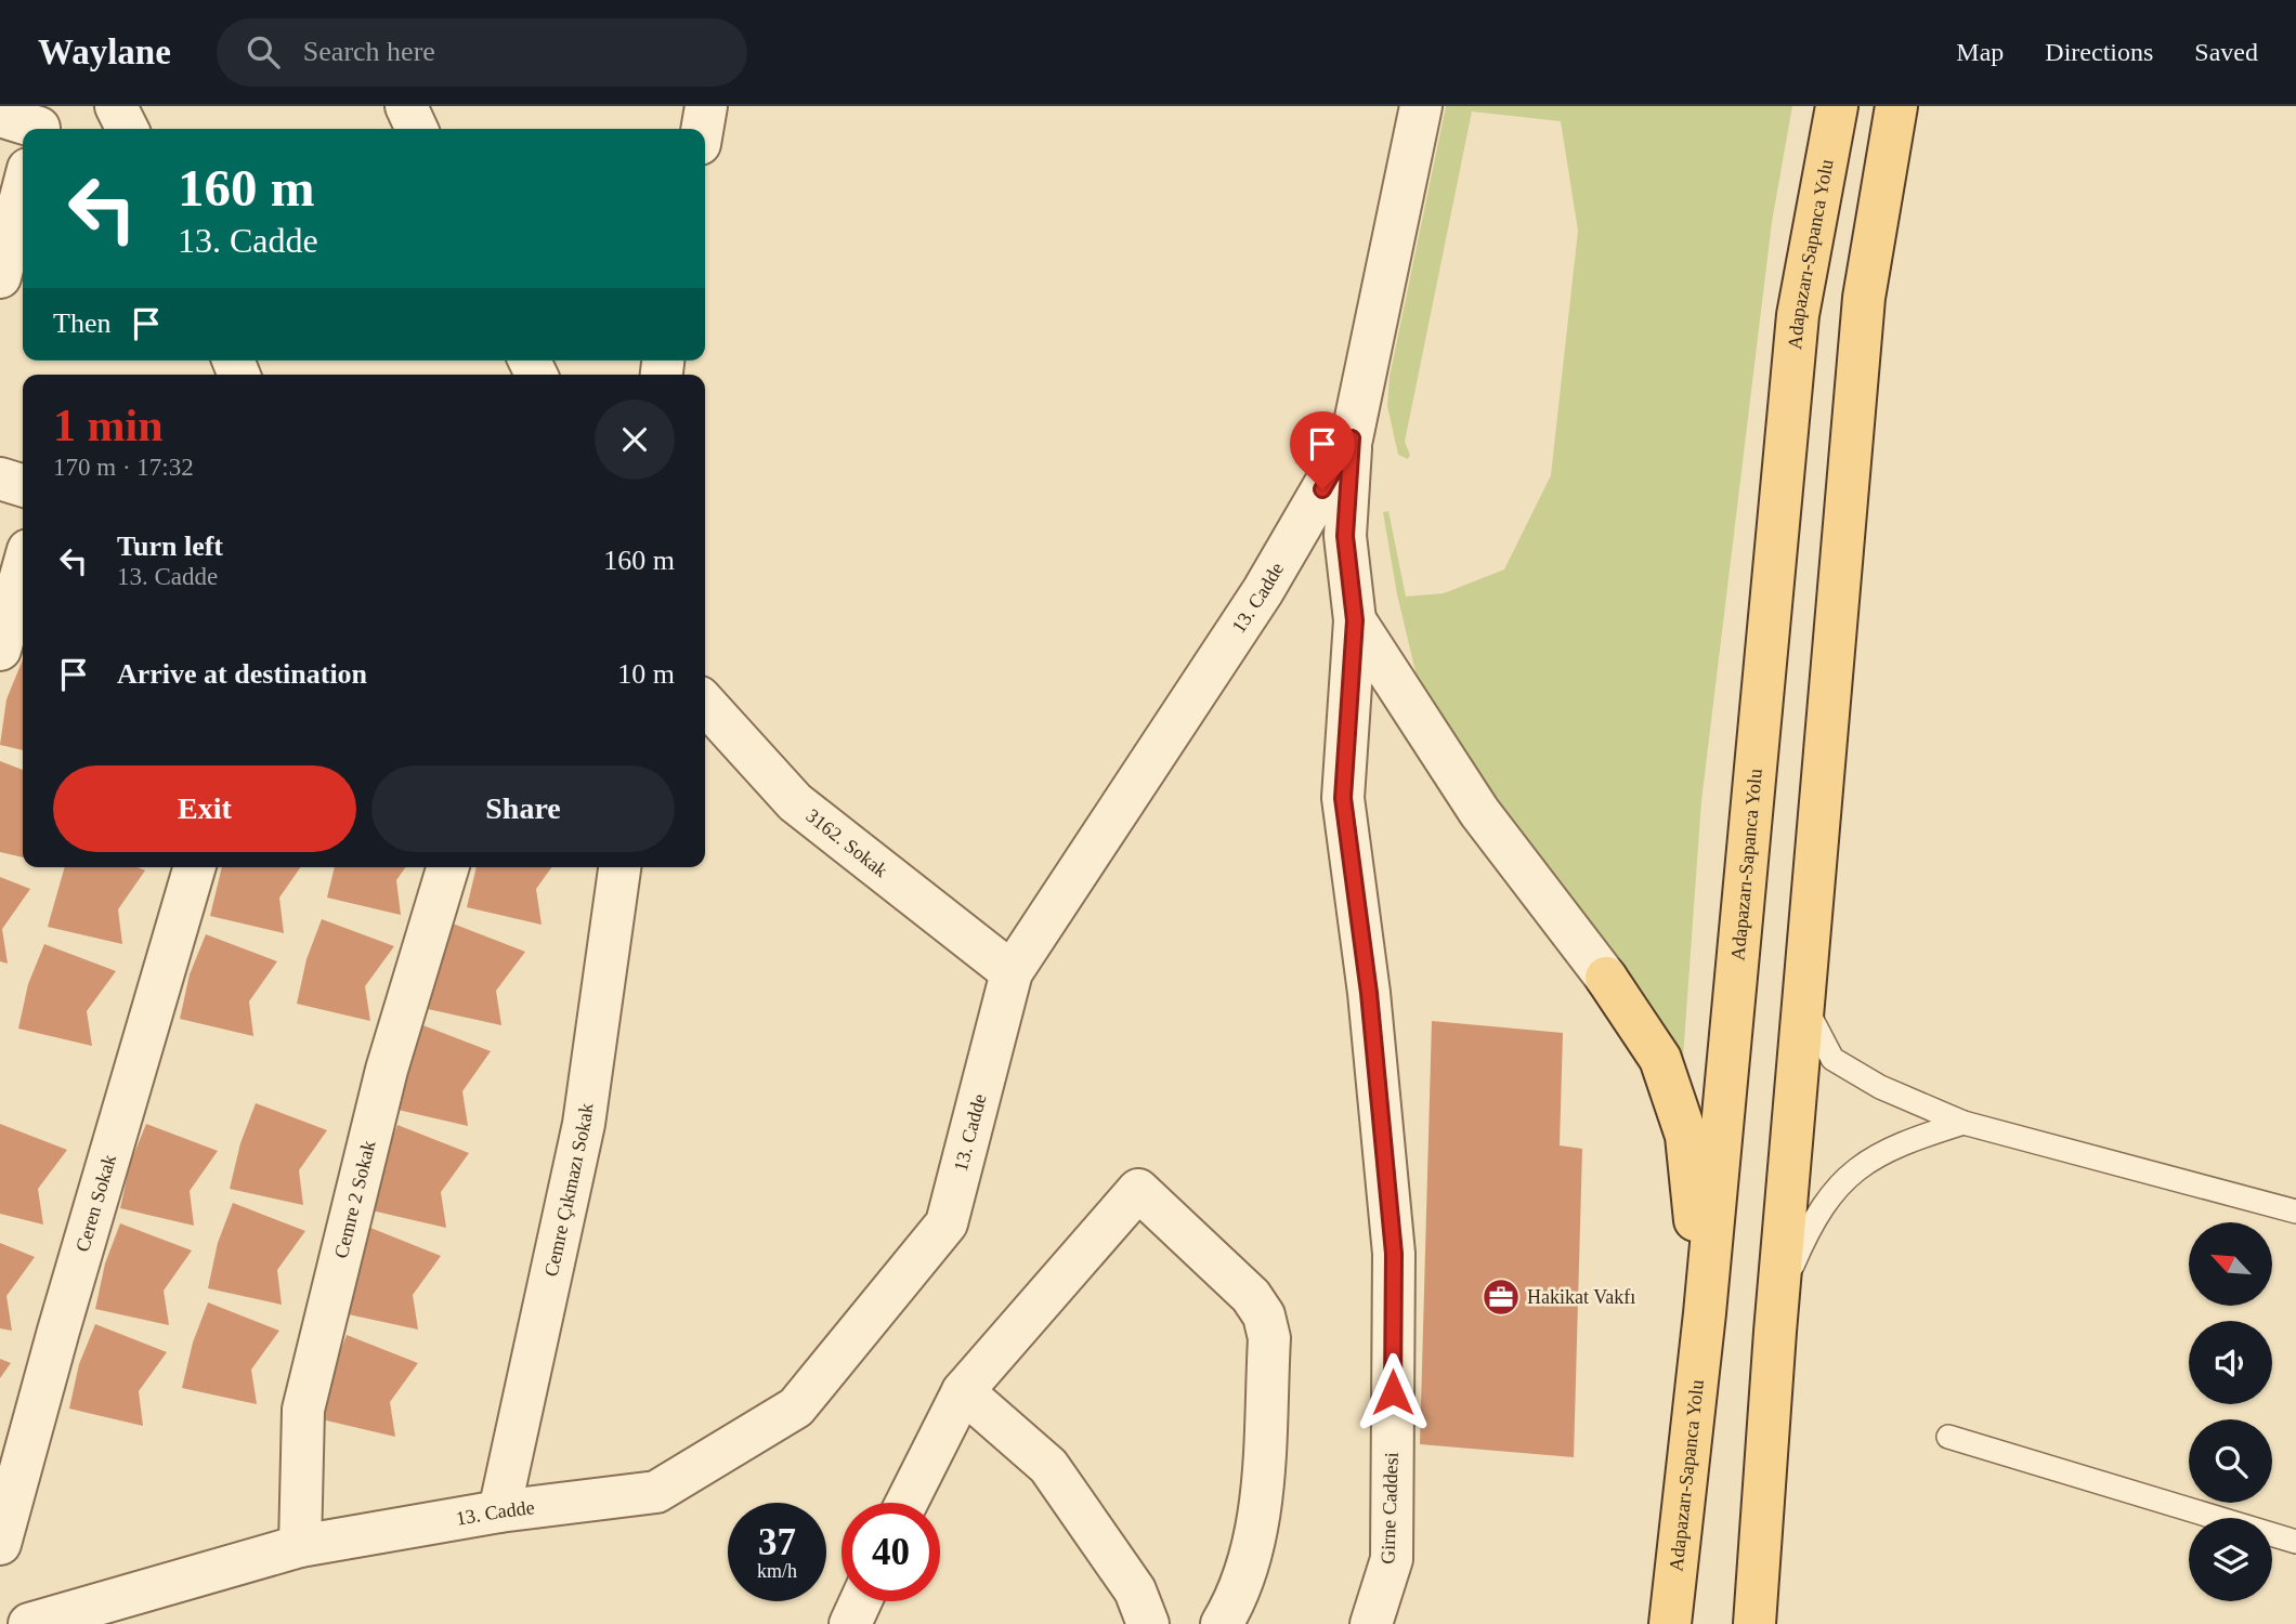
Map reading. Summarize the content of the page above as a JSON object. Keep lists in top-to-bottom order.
{
  "streets": {
    "main road": ["Adapazarı-Sapanca Yolu"],
    "street": [
      "13. Cadde",
      "3162. Sokak",
      "Cemre Çıkmazı Sokak",
      "Cemre 2 Sokak",
      "Ceren Sokak",
      "Girne Caddesi"
    ]
  },
  "crossings": [
    ["13. Cadde", "3162. Sokak"],
    ["13. Cadde", "Cemre Çıkmazı Sokak"],
    ["13. Cadde", "Cemre 2 Sokak"],
    ["13. Cadde", "Girne Caddesi"]
  ],
  "places": {
    "office": ["Hakikat Vakfı"]
  },
  "north": "top left",
  "page": {
    "header": "Waylane",
    "search": "Search here",
    "nav": ["Map", "Directions", "Saved"],
    "turn": ["160 m", "13. Cadde"],
    "then": "Then",
    "heading": ["1 min", "170 m · 17:32"],
    "list": [
      {
        "name": "Turn left",
        "note": "13. Cadde",
        "value": "160 m"
      },
      {
        "name": "Arrive at destination",
        "value": "10 m"
      }
    ],
    "buttons": ["Exit", "Share"],
    "speed": "37 km/h",
    "limit": "40"
  }
}
